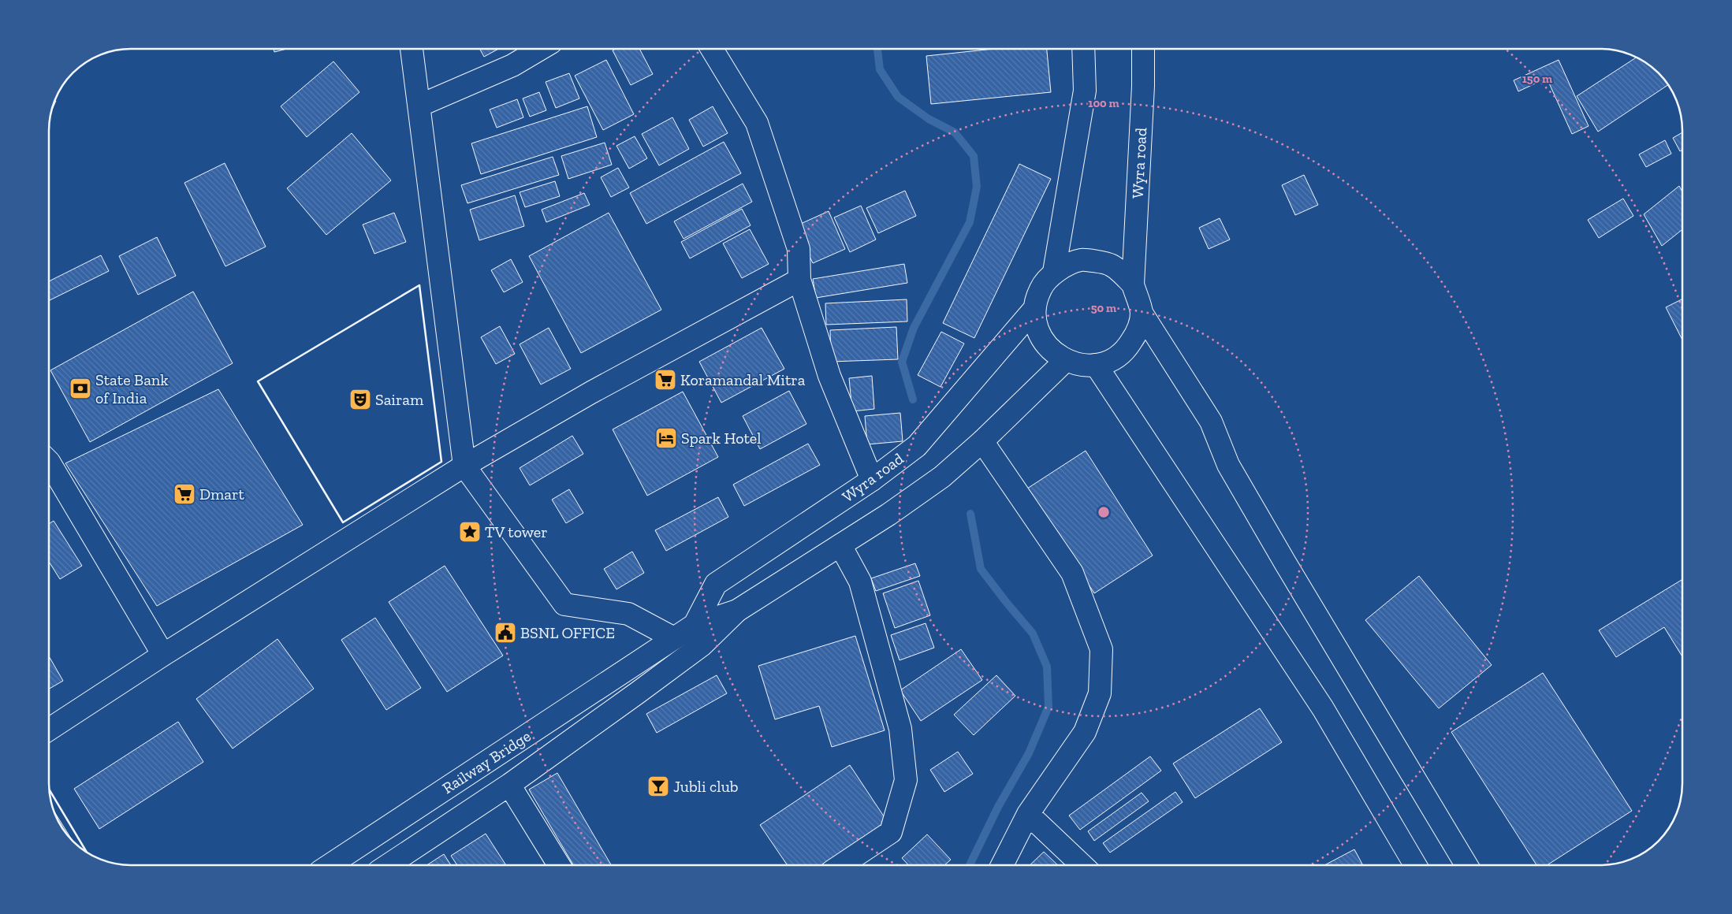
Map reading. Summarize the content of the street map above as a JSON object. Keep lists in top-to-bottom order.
{
  "streets": {
    "street": ["Wyra road", "Railway Bridge"]
  },
  "crossings": [
    ["Wyra road", "Railway Bridge"]
  ],
  "places": {
    "supermarket": ["Koramandal Mitra", "Dmart"],
    "bank": ["State Bank of India"],
    "theatre": ["Sairam"],
    "hotel": ["Spark Hotel"],
    "place": ["TV tower"],
    "public building": ["BSNL OFFICE"],
    "bar": ["Jubli club"]
  },
  "rings": ["150 m", "100 m", "50 m"]
}
